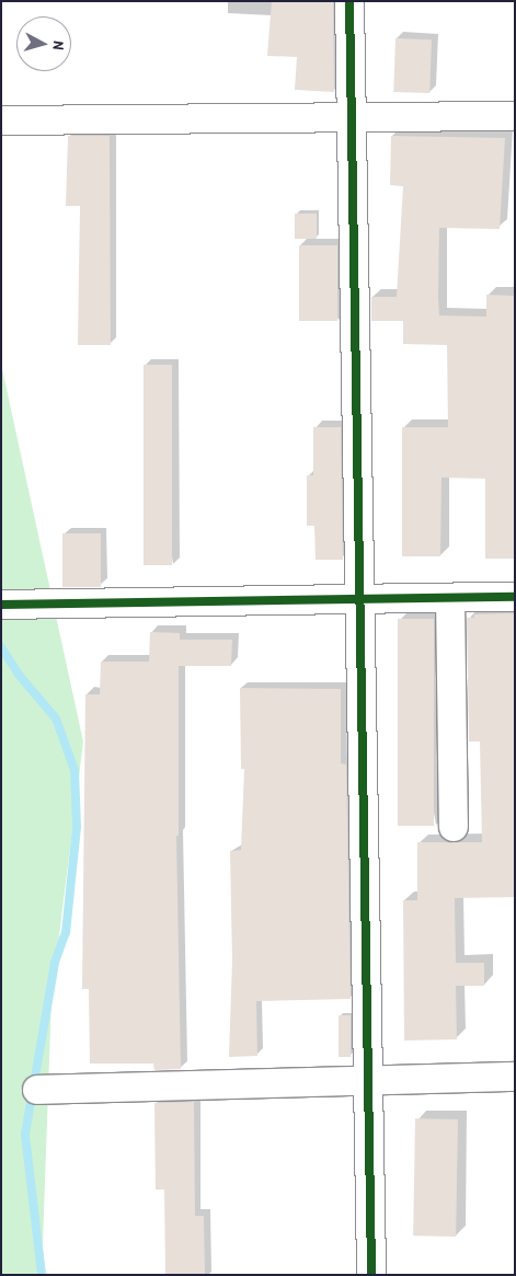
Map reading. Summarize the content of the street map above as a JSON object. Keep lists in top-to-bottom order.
{
  "north": "right"
}
